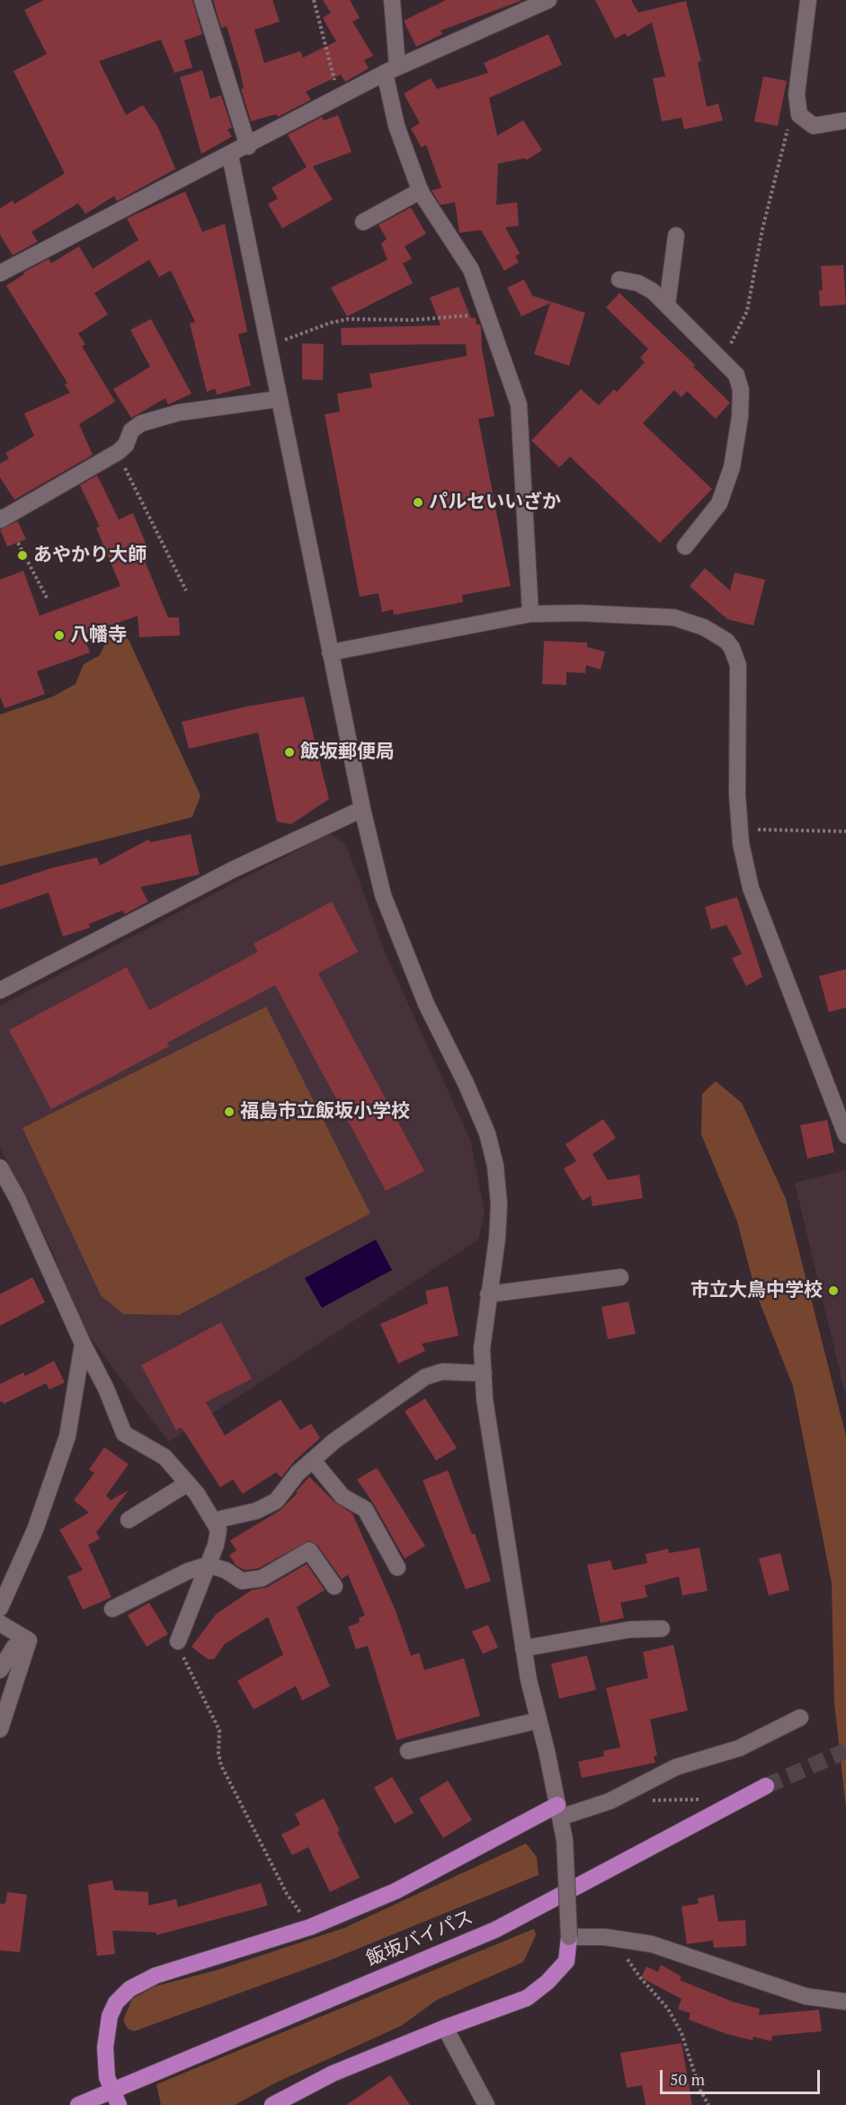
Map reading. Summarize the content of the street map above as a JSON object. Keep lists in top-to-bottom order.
{
  "streets": {
    "highway": ["飯坂バイパス"]
  },
  "places": [
    "パルセいいざか",
    "あやかり大師",
    "八幡寺",
    "飯坂郵便局",
    "福島市立飯坂小学校",
    "市立大鳥中学校"
  ],
  "scale_bar": "50 m"
}
